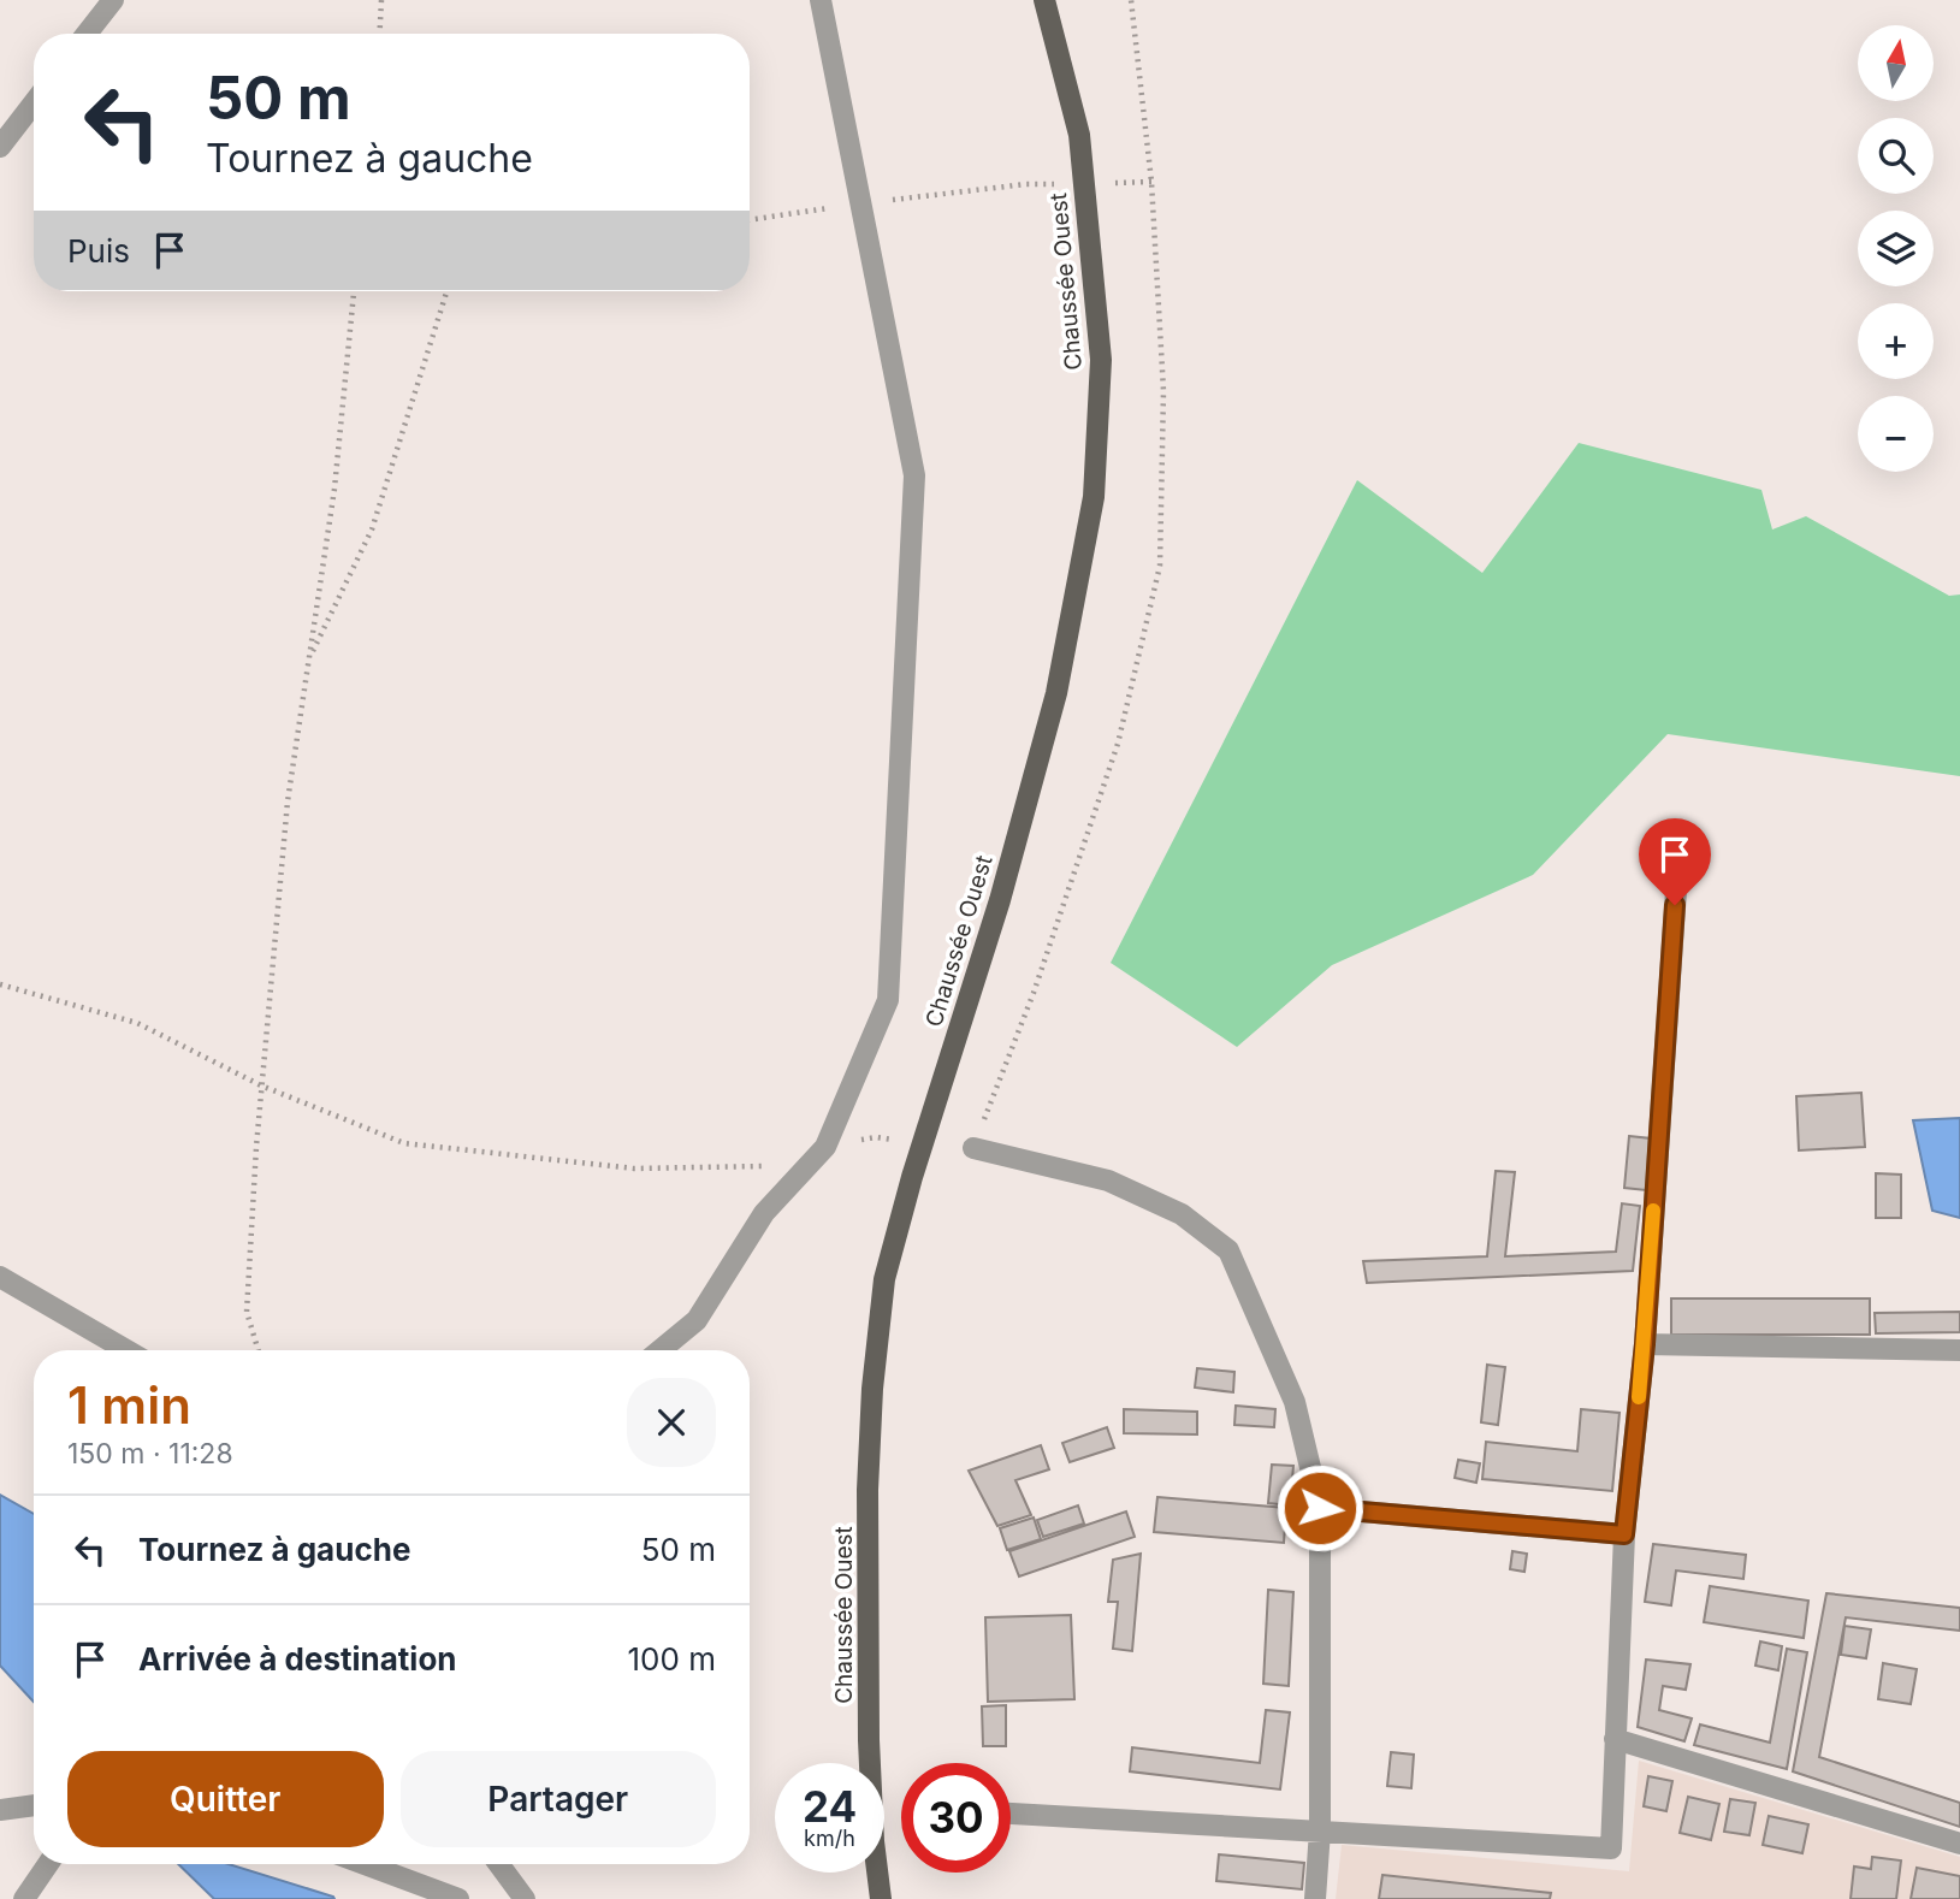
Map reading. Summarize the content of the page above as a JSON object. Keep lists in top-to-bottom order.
{
  "streets": {
    "main road": ["Chaussée Ouest"]
  },
  "north": "top",
  "page": {
    "map_buttons": ["+", "−"],
    "turn": ["50 m", "Tournez à gauche"],
    "then": "Puis",
    "heading": ["1 min", "150 m · 11:28"],
    "list": [
      {
        "name": "Tournez à gauche",
        "value": "50 m"
      },
      {
        "name": "Arrivée à destination",
        "value": "100 m"
      }
    ],
    "buttons": ["Quitter", "Partager"],
    "speed": "24 km/h",
    "limit": "30"
  }
}
